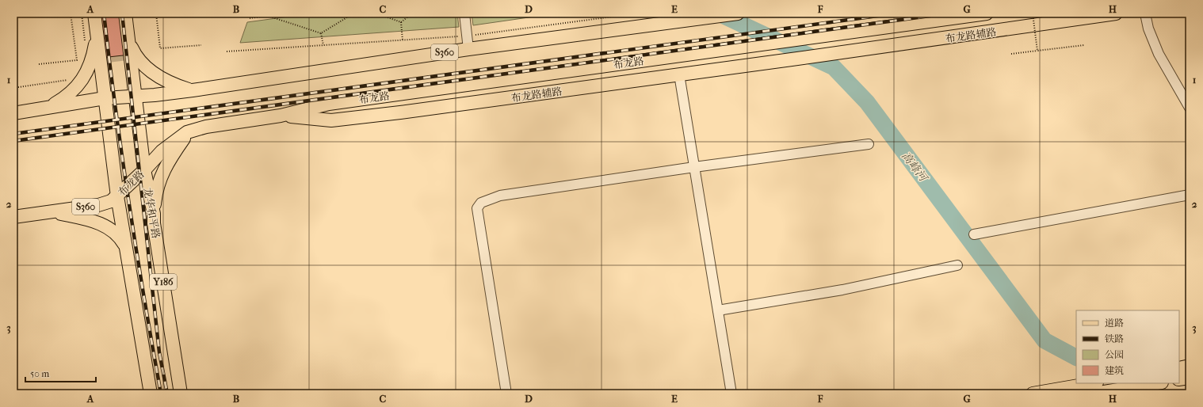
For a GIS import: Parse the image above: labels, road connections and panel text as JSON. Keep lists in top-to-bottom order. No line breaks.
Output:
{"streets":{"main road":["布龙路辅路","S360","布龙路","龙华和平路","Y186"]},"crossings":[["布龙路辅路","布龙路"],["S360","龙华和平路"],["布龙路","龙华和平路"]],"water":["高峰河"],"legend":["道路","铁路","公园","建筑"],"scale_bar":"50 m","grid":{"columns":["A","B","C","D","E","F","G","H"],"rows":["1","2","3"]}}
